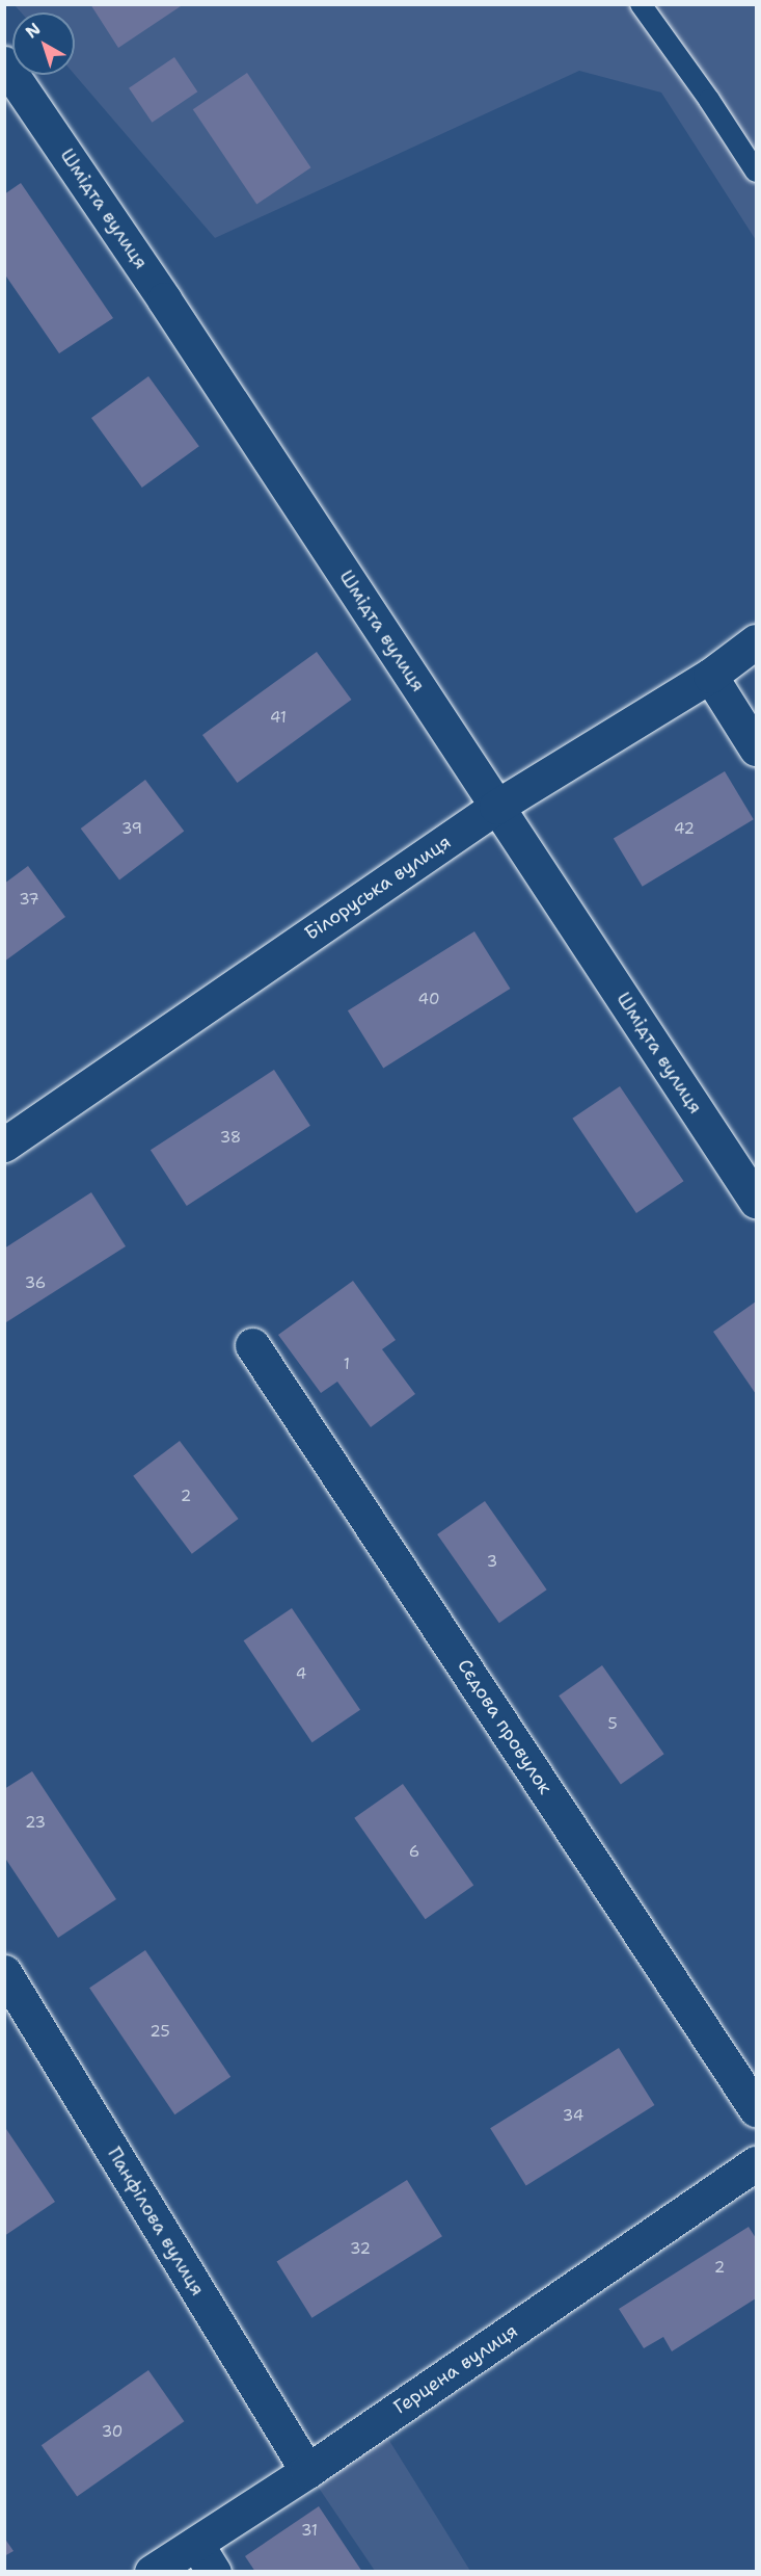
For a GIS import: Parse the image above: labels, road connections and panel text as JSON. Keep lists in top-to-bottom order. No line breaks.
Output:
{"streets":{"street":["Шмідта вулиця","Білоруська вулиця","Сєдова провулок","Панфілова вулиця","Герцена вулиця"]},"crossings":[["Шмідта вулиця","Білоруська вулиця"],["Панфілова вулиця","Герцена вулиця"]],"house_numbers":["41","39","42","37","40","38","36","1","2","3","4","5","23","6","25","34","32","2","30","31"],"north":"top left"}
